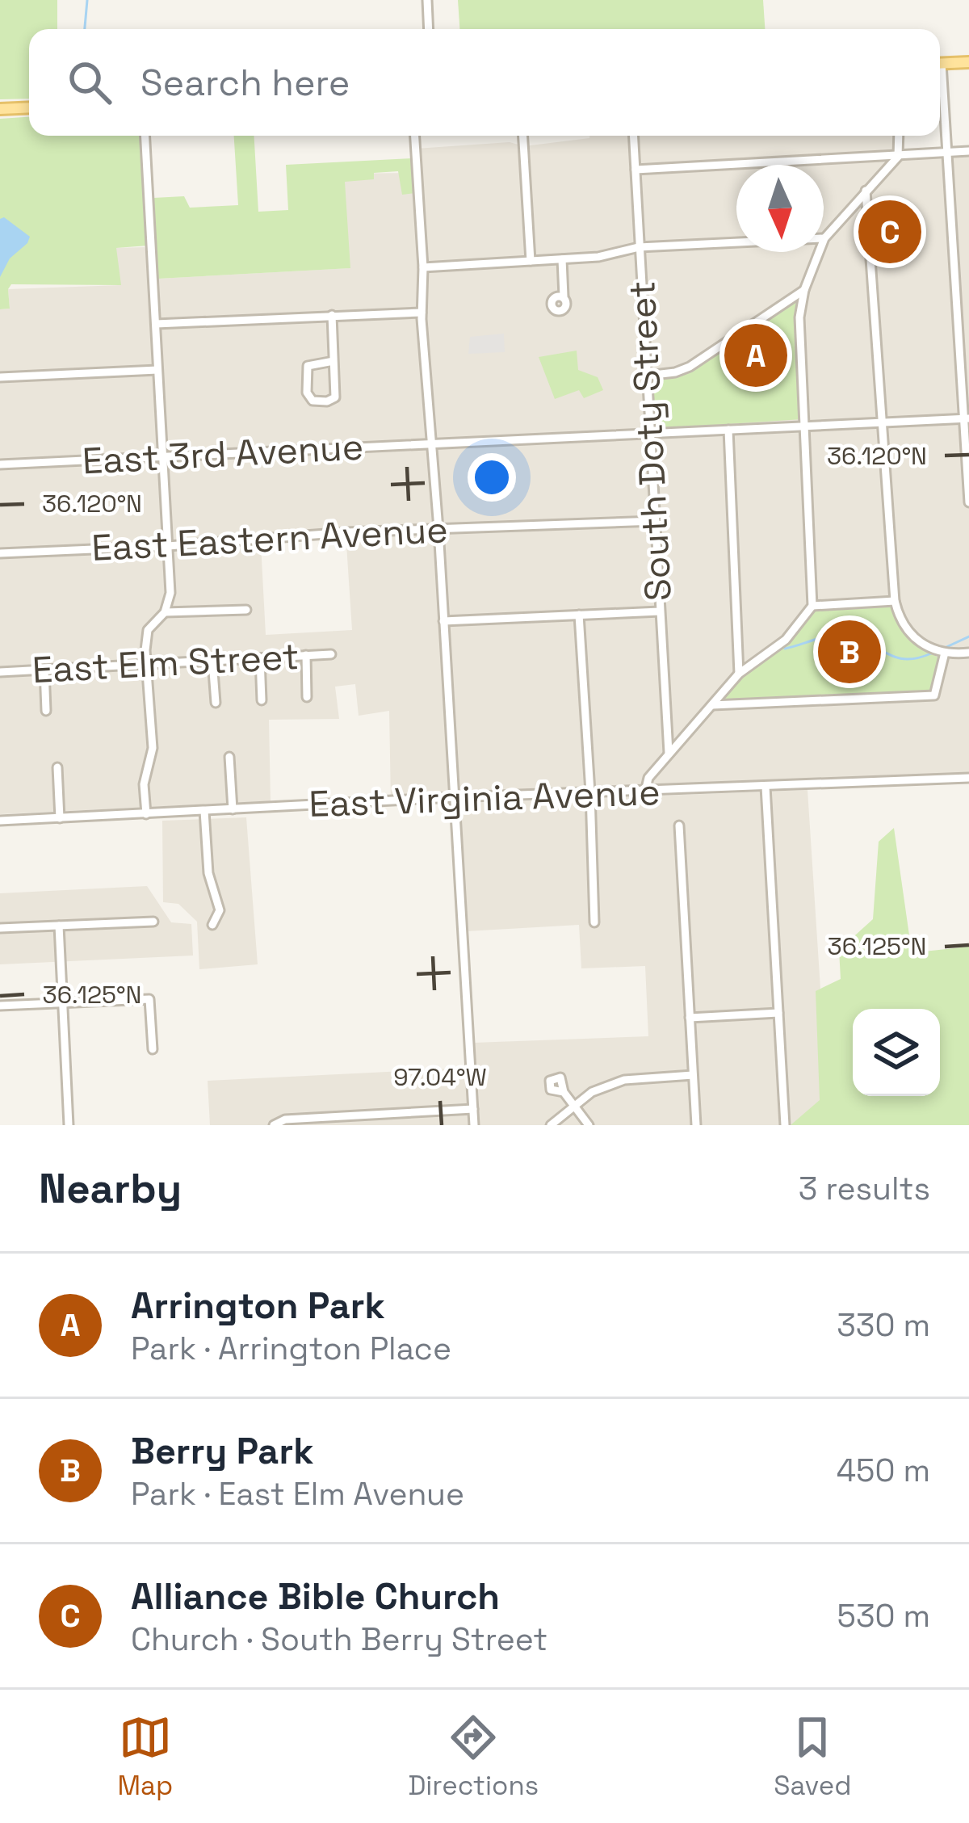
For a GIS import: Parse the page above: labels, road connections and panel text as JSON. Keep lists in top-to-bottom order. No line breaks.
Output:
{"streets":{"street":["South Doty Street","East 3rd Avenue","East Eastern Avenue","East Elm Street","East Virginia Avenue"]},"crossings":[["South Doty Street","East 3rd Avenue"],["South Doty Street","East Eastern Avenue"]],"north":"bottom","page":{"search":"Search here","pins":["C","A","B"],"heading":["Nearby","3 results"],"list":[{"mark":"A","name":"Arrington Park","note":"Park · Arrington Place","value":"330 m"},{"mark":"B","name":"Berry Park","note":"Park · East Elm Avenue","value":"450 m"},{"mark":"C","name":"Alliance Bible Church","note":"Church · South Berry Street","value":"530 m"}],"nav":["Map","Directions","Saved"]},"coordinates":["36.120°N","36.125°N","97.04°W"]}
